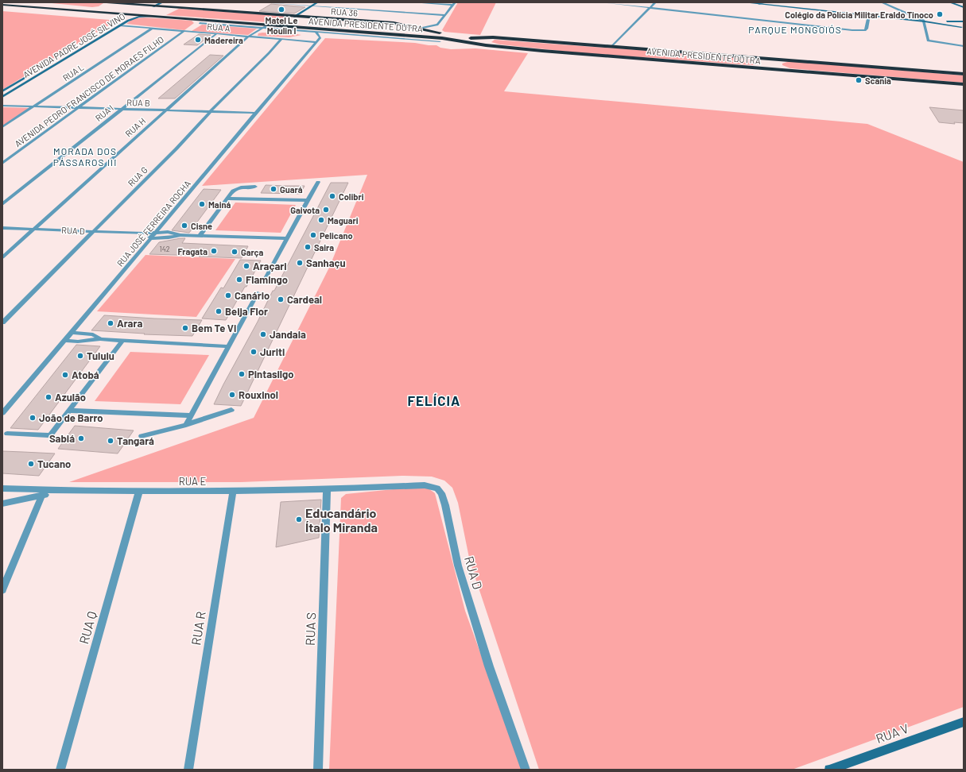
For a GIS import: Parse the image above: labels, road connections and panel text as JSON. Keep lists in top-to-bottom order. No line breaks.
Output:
{"streets":{"highway":["RUA 36","AVENIDA PRESIDENTE DUTRA"],"street":["RUA A","AVENIDA PADRE JOSÉ SILVINO","RUA L","AVENIDA PEDRO FRANCISCO DE MORAES FILHO","RUA B","RUA I","RUA H","RUA G","RUA JOSÉ FERREIRA ROCHA","RUA D","RUA E","RUA Q","RUA R","RUA S","RUA V"]},"crossings":[["AVENIDA PRESIDENTE DUTRA","AVENIDA PADRE JOSÉ SILVINO"],["AVENIDA PRESIDENTE DUTRA","RUA H"],["RUA A","AVENIDA PADRE JOSÉ SILVINO"],["RUA A","RUA L"],["RUA A","AVENIDA PEDRO FRANCISCO DE MORAES FILHO"],["RUA A","RUA I"],["RUA A","RUA H"],["RUA A","RUA G"],["RUA A","RUA JOSÉ FERREIRA ROCHA"],["RUA L","RUA B"],["AVENIDA PEDRO FRANCISCO DE MORAES FILHO","RUA B"],["RUA B","RUA I"],["RUA B","RUA H"],["RUA B","RUA G"],["RUA B","RUA JOSÉ FERREIRA ROCHA"],["RUA H","RUA D"],["RUA G","RUA D"],["RUA JOSÉ FERREIRA ROCHA","RUA D"],["RUA D","RUA E"],["RUA D","RUA S"],["RUA E","RUA Q"],["RUA E","RUA R"],["RUA E","RUA S"]],"districts":["PARQUE MONGOIÓS","MORADA DOS PÁSSAROS III","FELÍCIA"],"places":["Matel Le Moulin I","Colégio da Polícia Militar Eraldo Tinoco","Madereira","Scania","Guará","Colibri","Mainá","Gaivota","Maguari","Cisne","Pelicano","Saira","Fragata","Garça","Sanhaçu","Araçari","Flamingo","Canário","Cardeal","Beija Flor","Arara","Bem Te Vi","Jandaia","Juriti","Tuiuiu","Pintasilgo","Atobá","Rouxinol","Azulão","João de Barro","Sabiá","Tangará","Tucano","Educandário Ítalo Miranda"],"house_numbers":["142"]}
